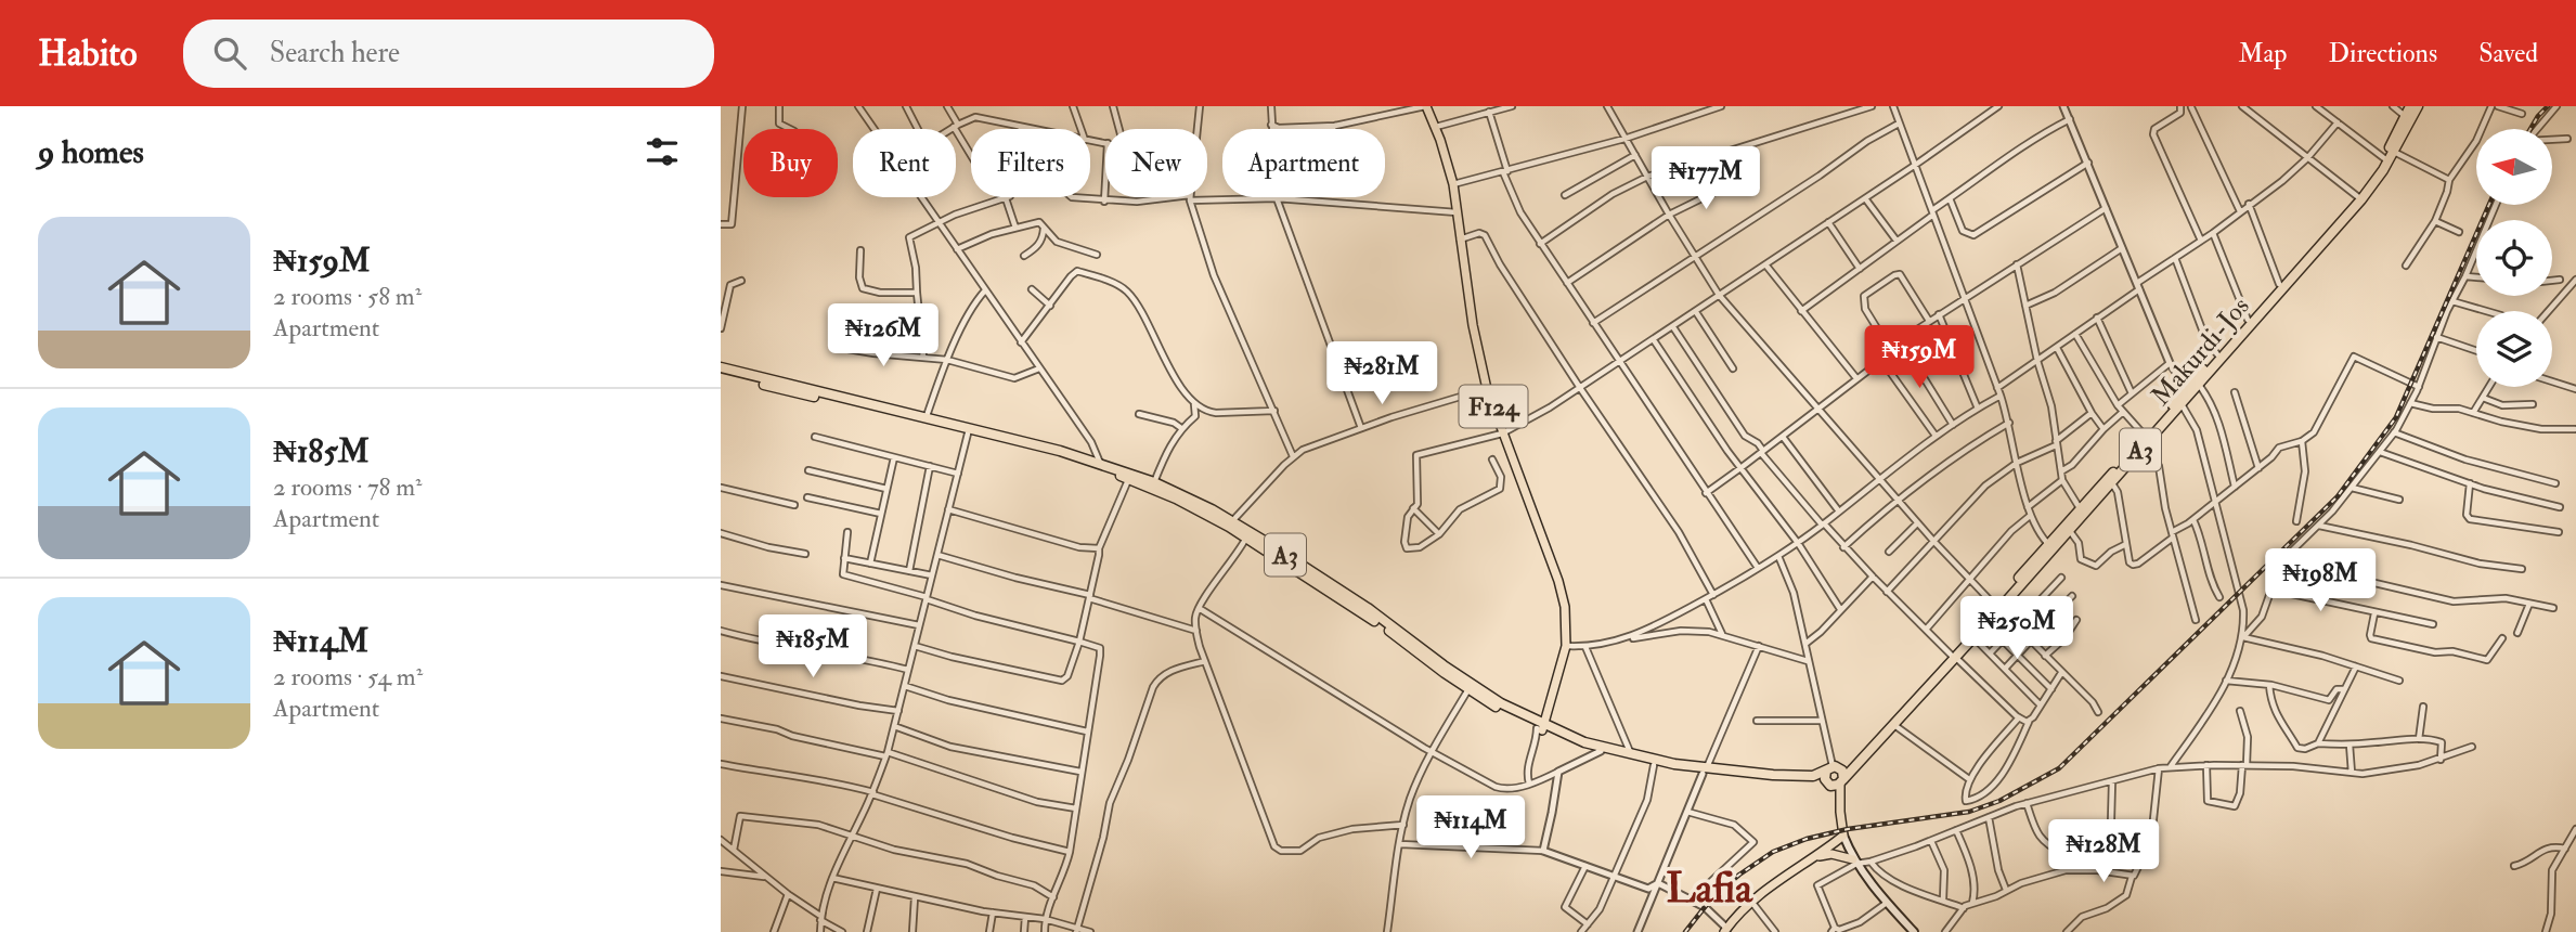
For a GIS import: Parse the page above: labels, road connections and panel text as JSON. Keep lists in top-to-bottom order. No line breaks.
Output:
{"streets":{"highway":["Makurdi-Jos","A3"],"main road":["F124"]},"crossings":[["Makurdi-Jos","A3"],["F124","A3"]],"districts":["Lafia"],"north":"left","page":{"header":"Habito","search":"Search here","nav":["Map","Directions","Saved"],"heading":"9 homes","chip":["Buy","Rent","Filters","New","Apartment"],"price":["₦177M","₦126M","₦159M","₦281M","₦198M","₦250M","₦185M","₦114M","₦128M"],"list":[{"name":"₦159M","note":"2 rooms · 58 m² · Apartment"},{"name":"₦185M","note":"2 rooms · 78 m² · Apartment"},{"name":"₦114M","note":"2 rooms · 54 m² · Apartment"}]}}
